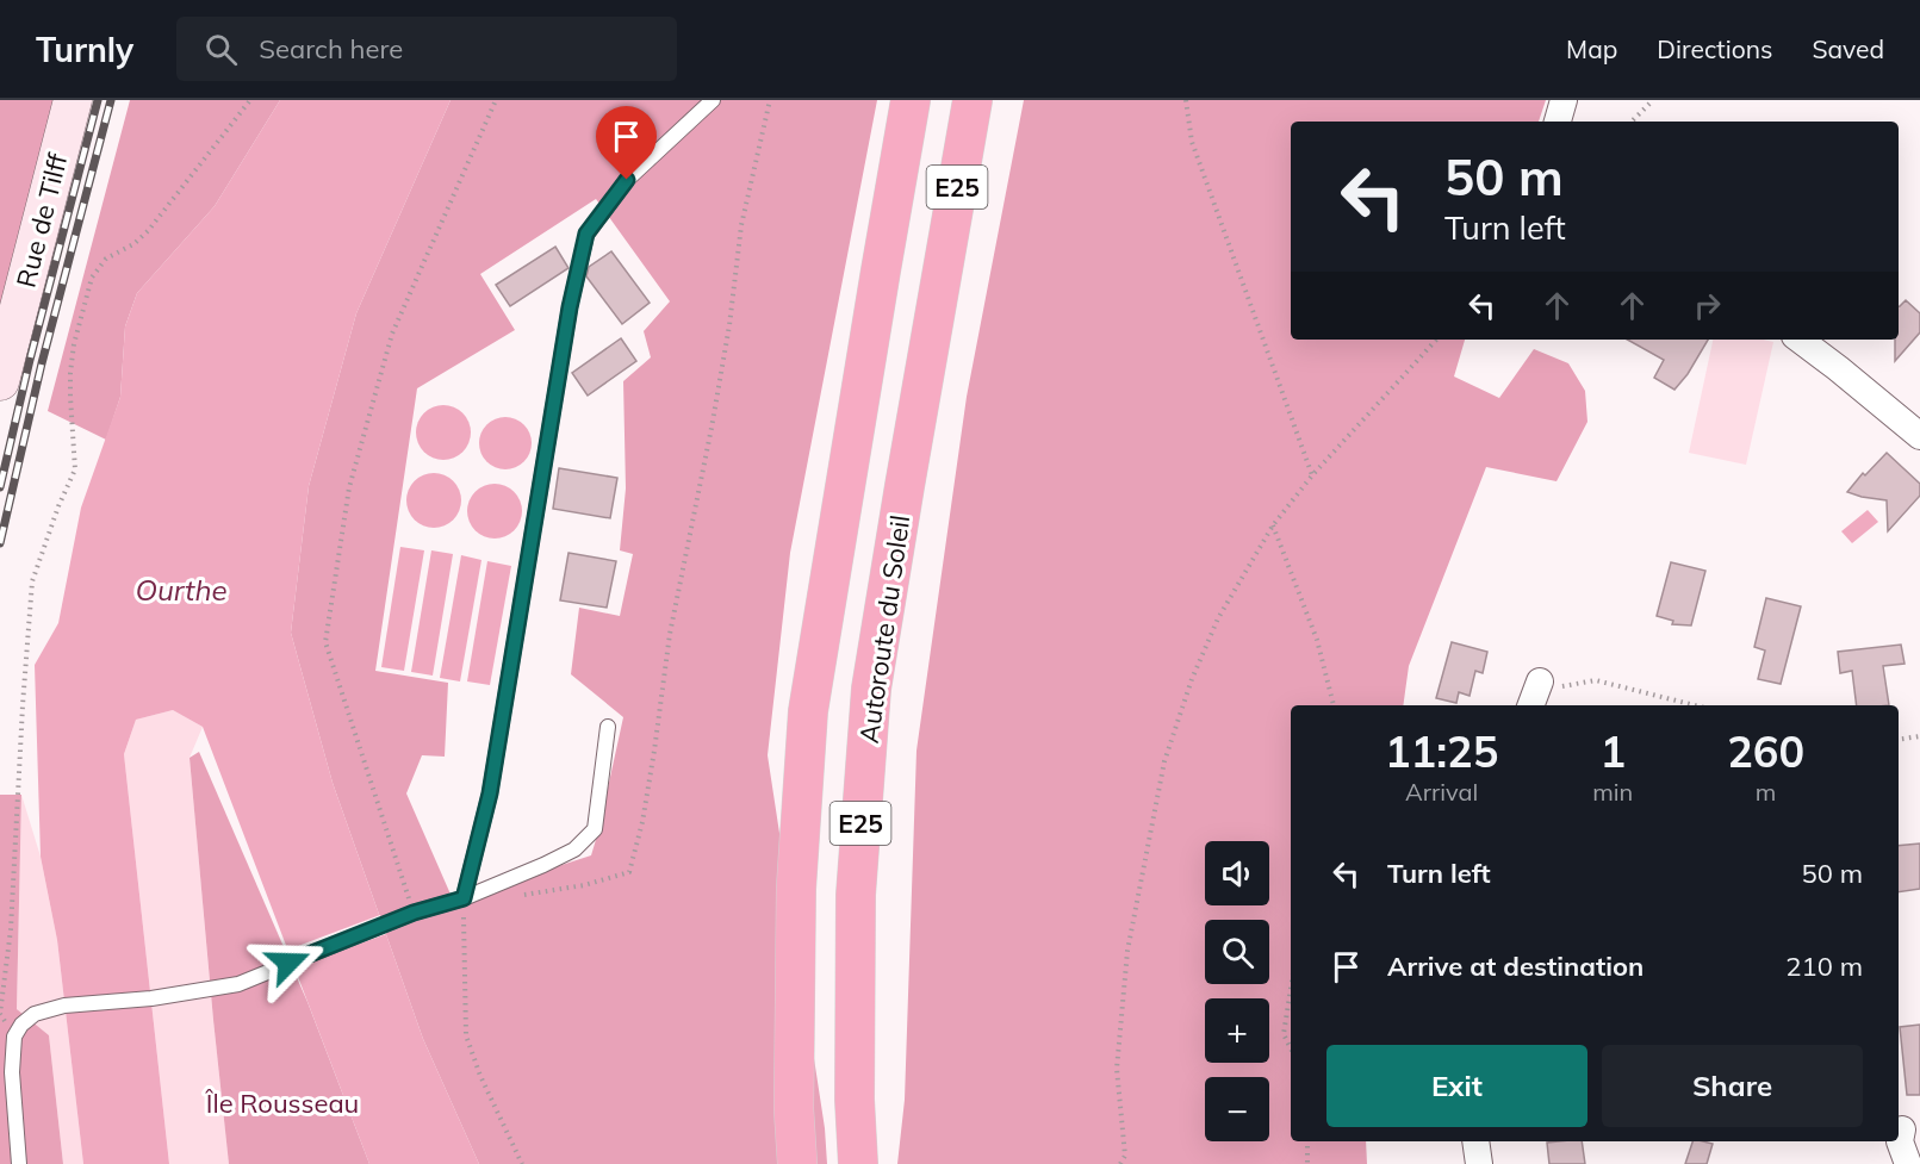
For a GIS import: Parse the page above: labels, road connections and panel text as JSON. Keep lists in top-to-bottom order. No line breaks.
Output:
{"streets":{"highway":["E25","Autoroute du Soleil"],"main road":["Rue de Tilff"]},"water":["Ourthe"],"parks":["Île Rousseau"],"page":{"header":"Turnly","search":"Search here","nav":["Map","Directions","Saved"],"turn":["50 m","Turn left"],"eta":["11:25","Arrival","1","min","260","m"],"list":[{"name":"Turn left","value":"50 m"},{"name":"Arrive at destination","value":"210 m"}],"map_buttons":["+","−"],"buttons":["Exit","Share"]}}
